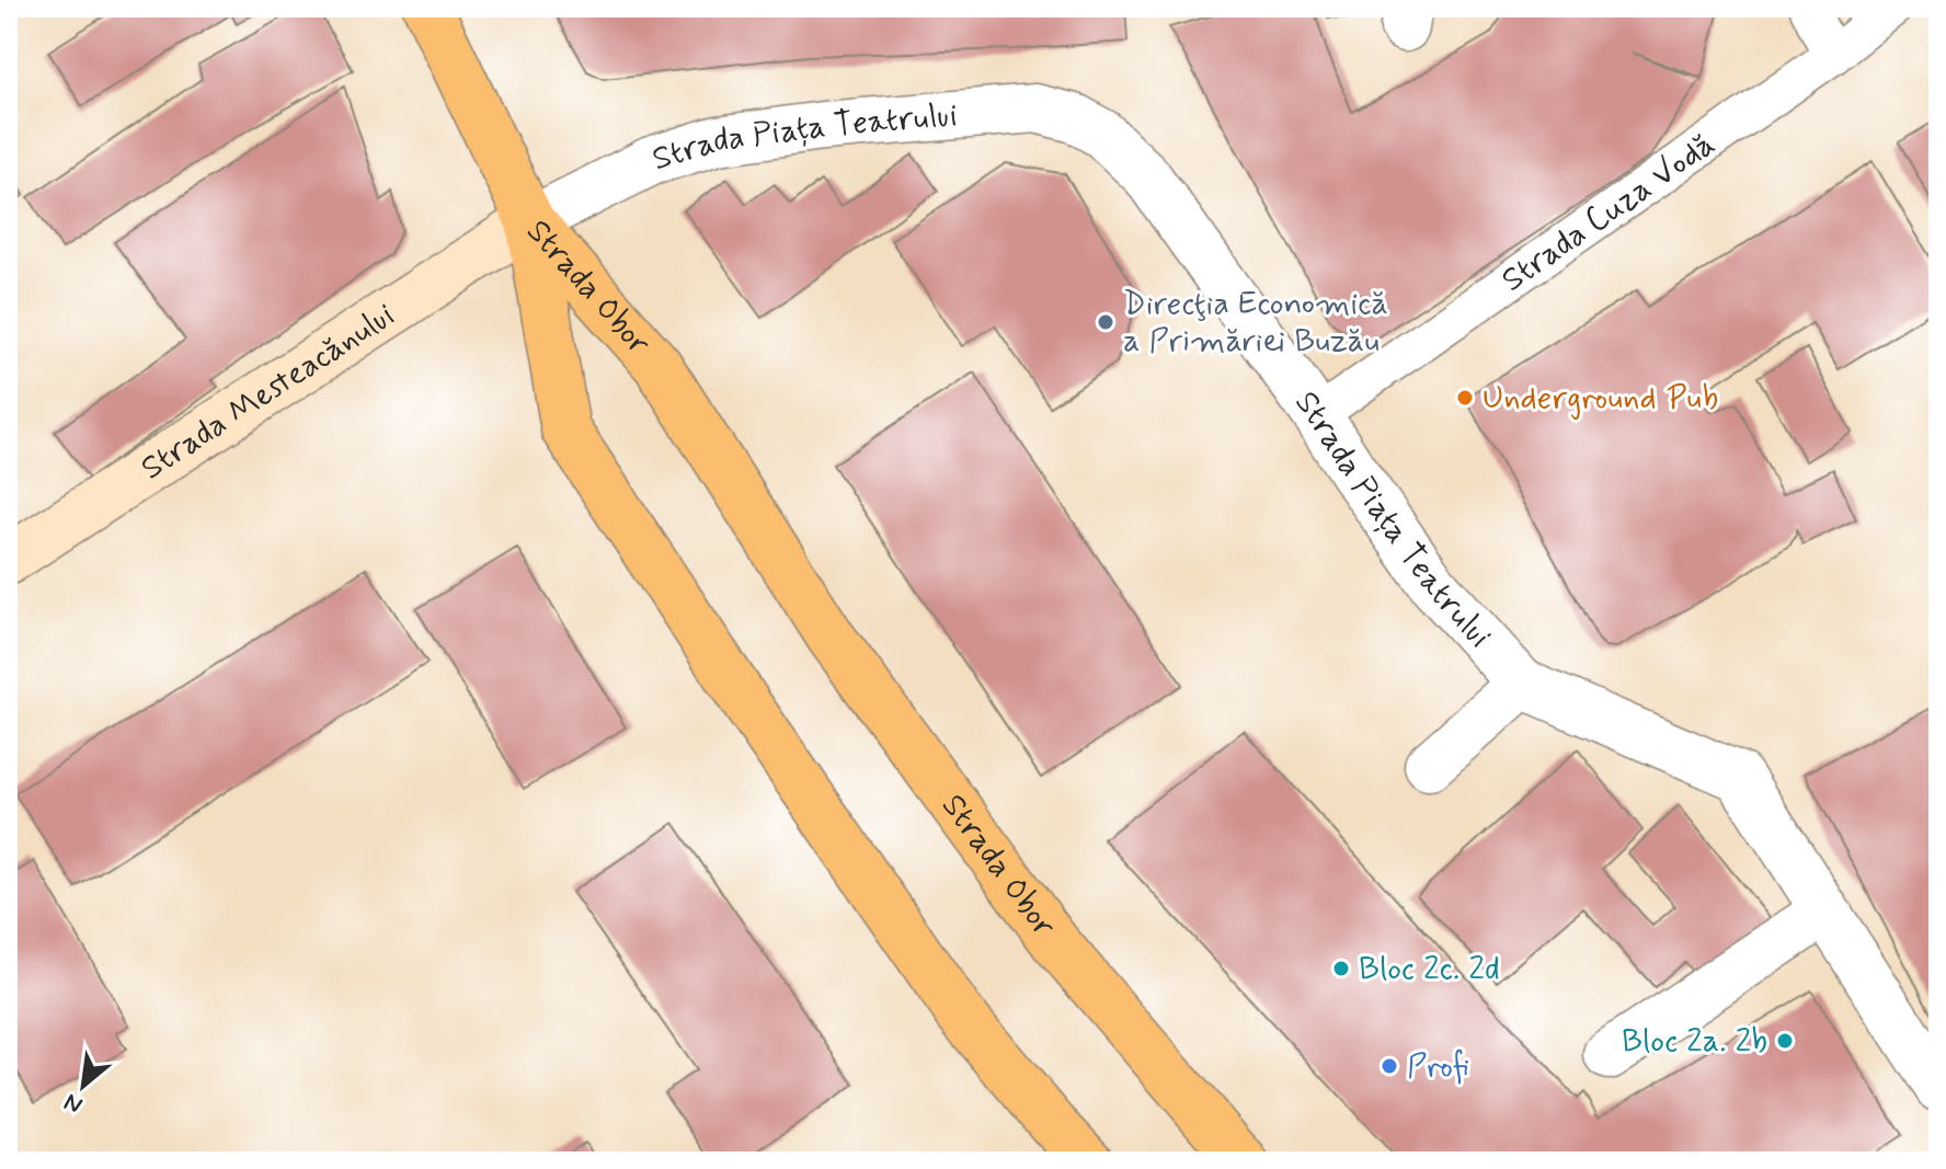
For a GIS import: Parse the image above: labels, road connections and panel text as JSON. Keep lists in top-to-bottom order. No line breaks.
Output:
{"streets":{"main road":["Strada Obor","Strada Mesteacănului"],"street":["Strada Piața Teatrului","Strada Cuza Vodă"]},"crossings":[["Strada Piața Teatrului","Strada Cuza Vodă"],["Strada Piața Teatrului","Strada Obor"],["Strada Piața Teatrului","Strada Mesteacănului"],["Strada Obor","Strada Mesteacănului"]],"places":["Direcţia Economică a Primăriei Buzău","Underground Pub","Bloc 2c. 2d","Bloc 2a. 2b","Profi"],"north":"bottom left"}
